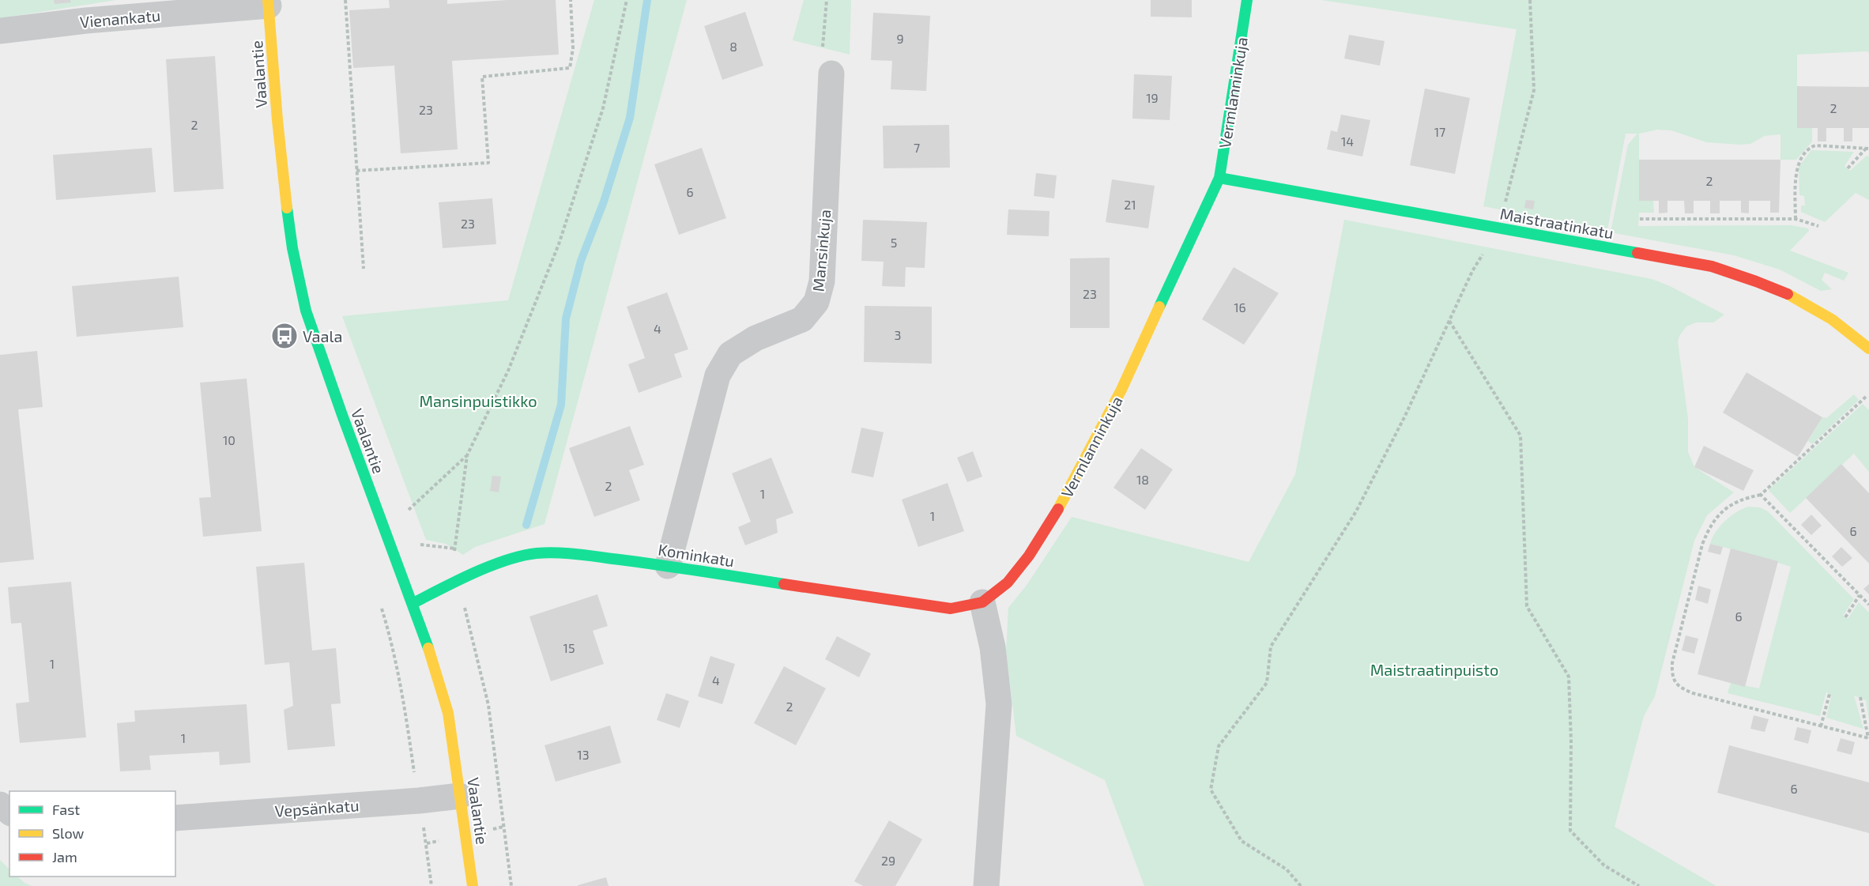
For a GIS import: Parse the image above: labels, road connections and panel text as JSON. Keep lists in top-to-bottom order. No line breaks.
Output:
{"streets":{"street":["Vienankatu","Vaalantie","Vermlanninkuja","Maistraatinkatu","Mansinkuja","Kominkatu","Vepsänkatu"]},"crossings":[["Vienankatu","Vaalantie"],["Vaalantie","Kominkatu"],["Vaalantie","Vepsänkatu"],["Vermlanninkuja","Maistraatinkatu"],["Vermlanninkuja","Kominkatu"],["Mansinkuja","Kominkatu"]],"parks":["Mansinpuistikko","Maistraatinpuisto"],"places":{"bus stop":["Vaala"]},"house_numbers":["9","8","19","2","23","2","17","14","7","2","6","21","23","5","23","16","4","3","10","18","2","1","1","6","6","15","1","4","2","1","13","6","29"],"legend":["Fast","Slow","Jam"]}
